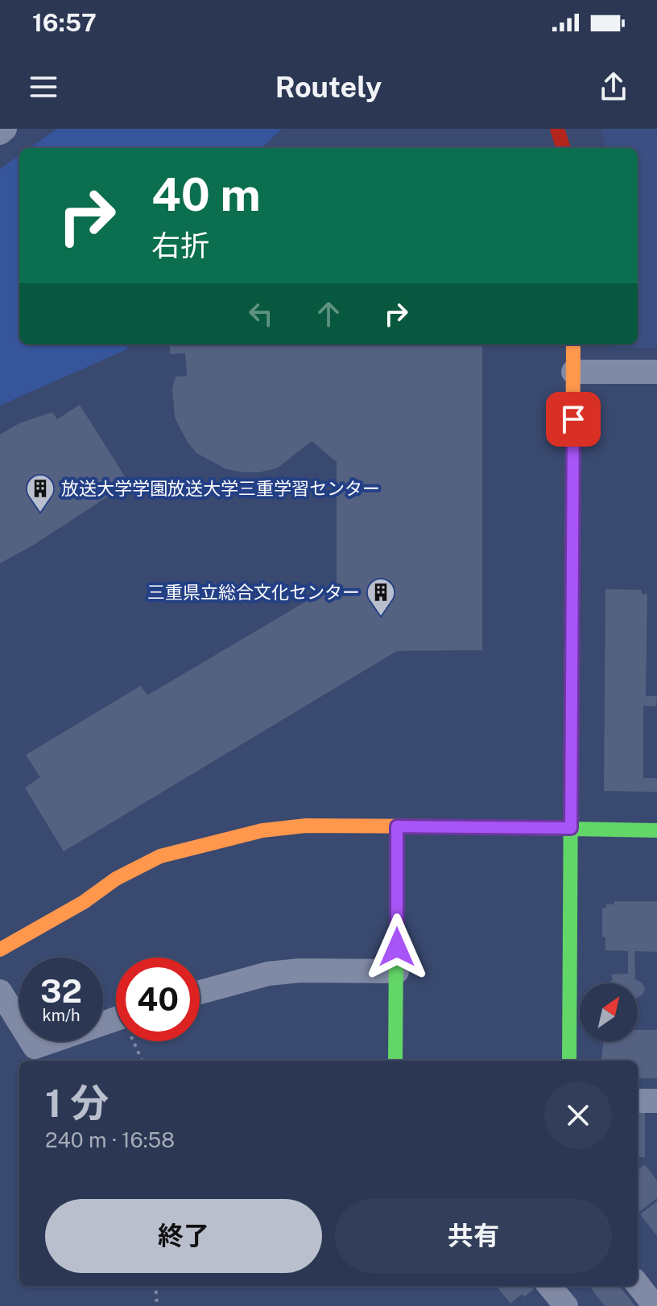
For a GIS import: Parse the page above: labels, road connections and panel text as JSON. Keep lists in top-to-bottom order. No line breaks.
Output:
{"places":{"building":["放送大学学園放送大学三重学習センター","三重県立総合文化センター"]},"north":"top right","page":{"status":"16:57","header":"Routely","turn":["40 m","右折"],"speed":"32 km/h","limit":"40","heading":["1 分","240 m · 16:58"],"buttons":["終了","共有"]}}
